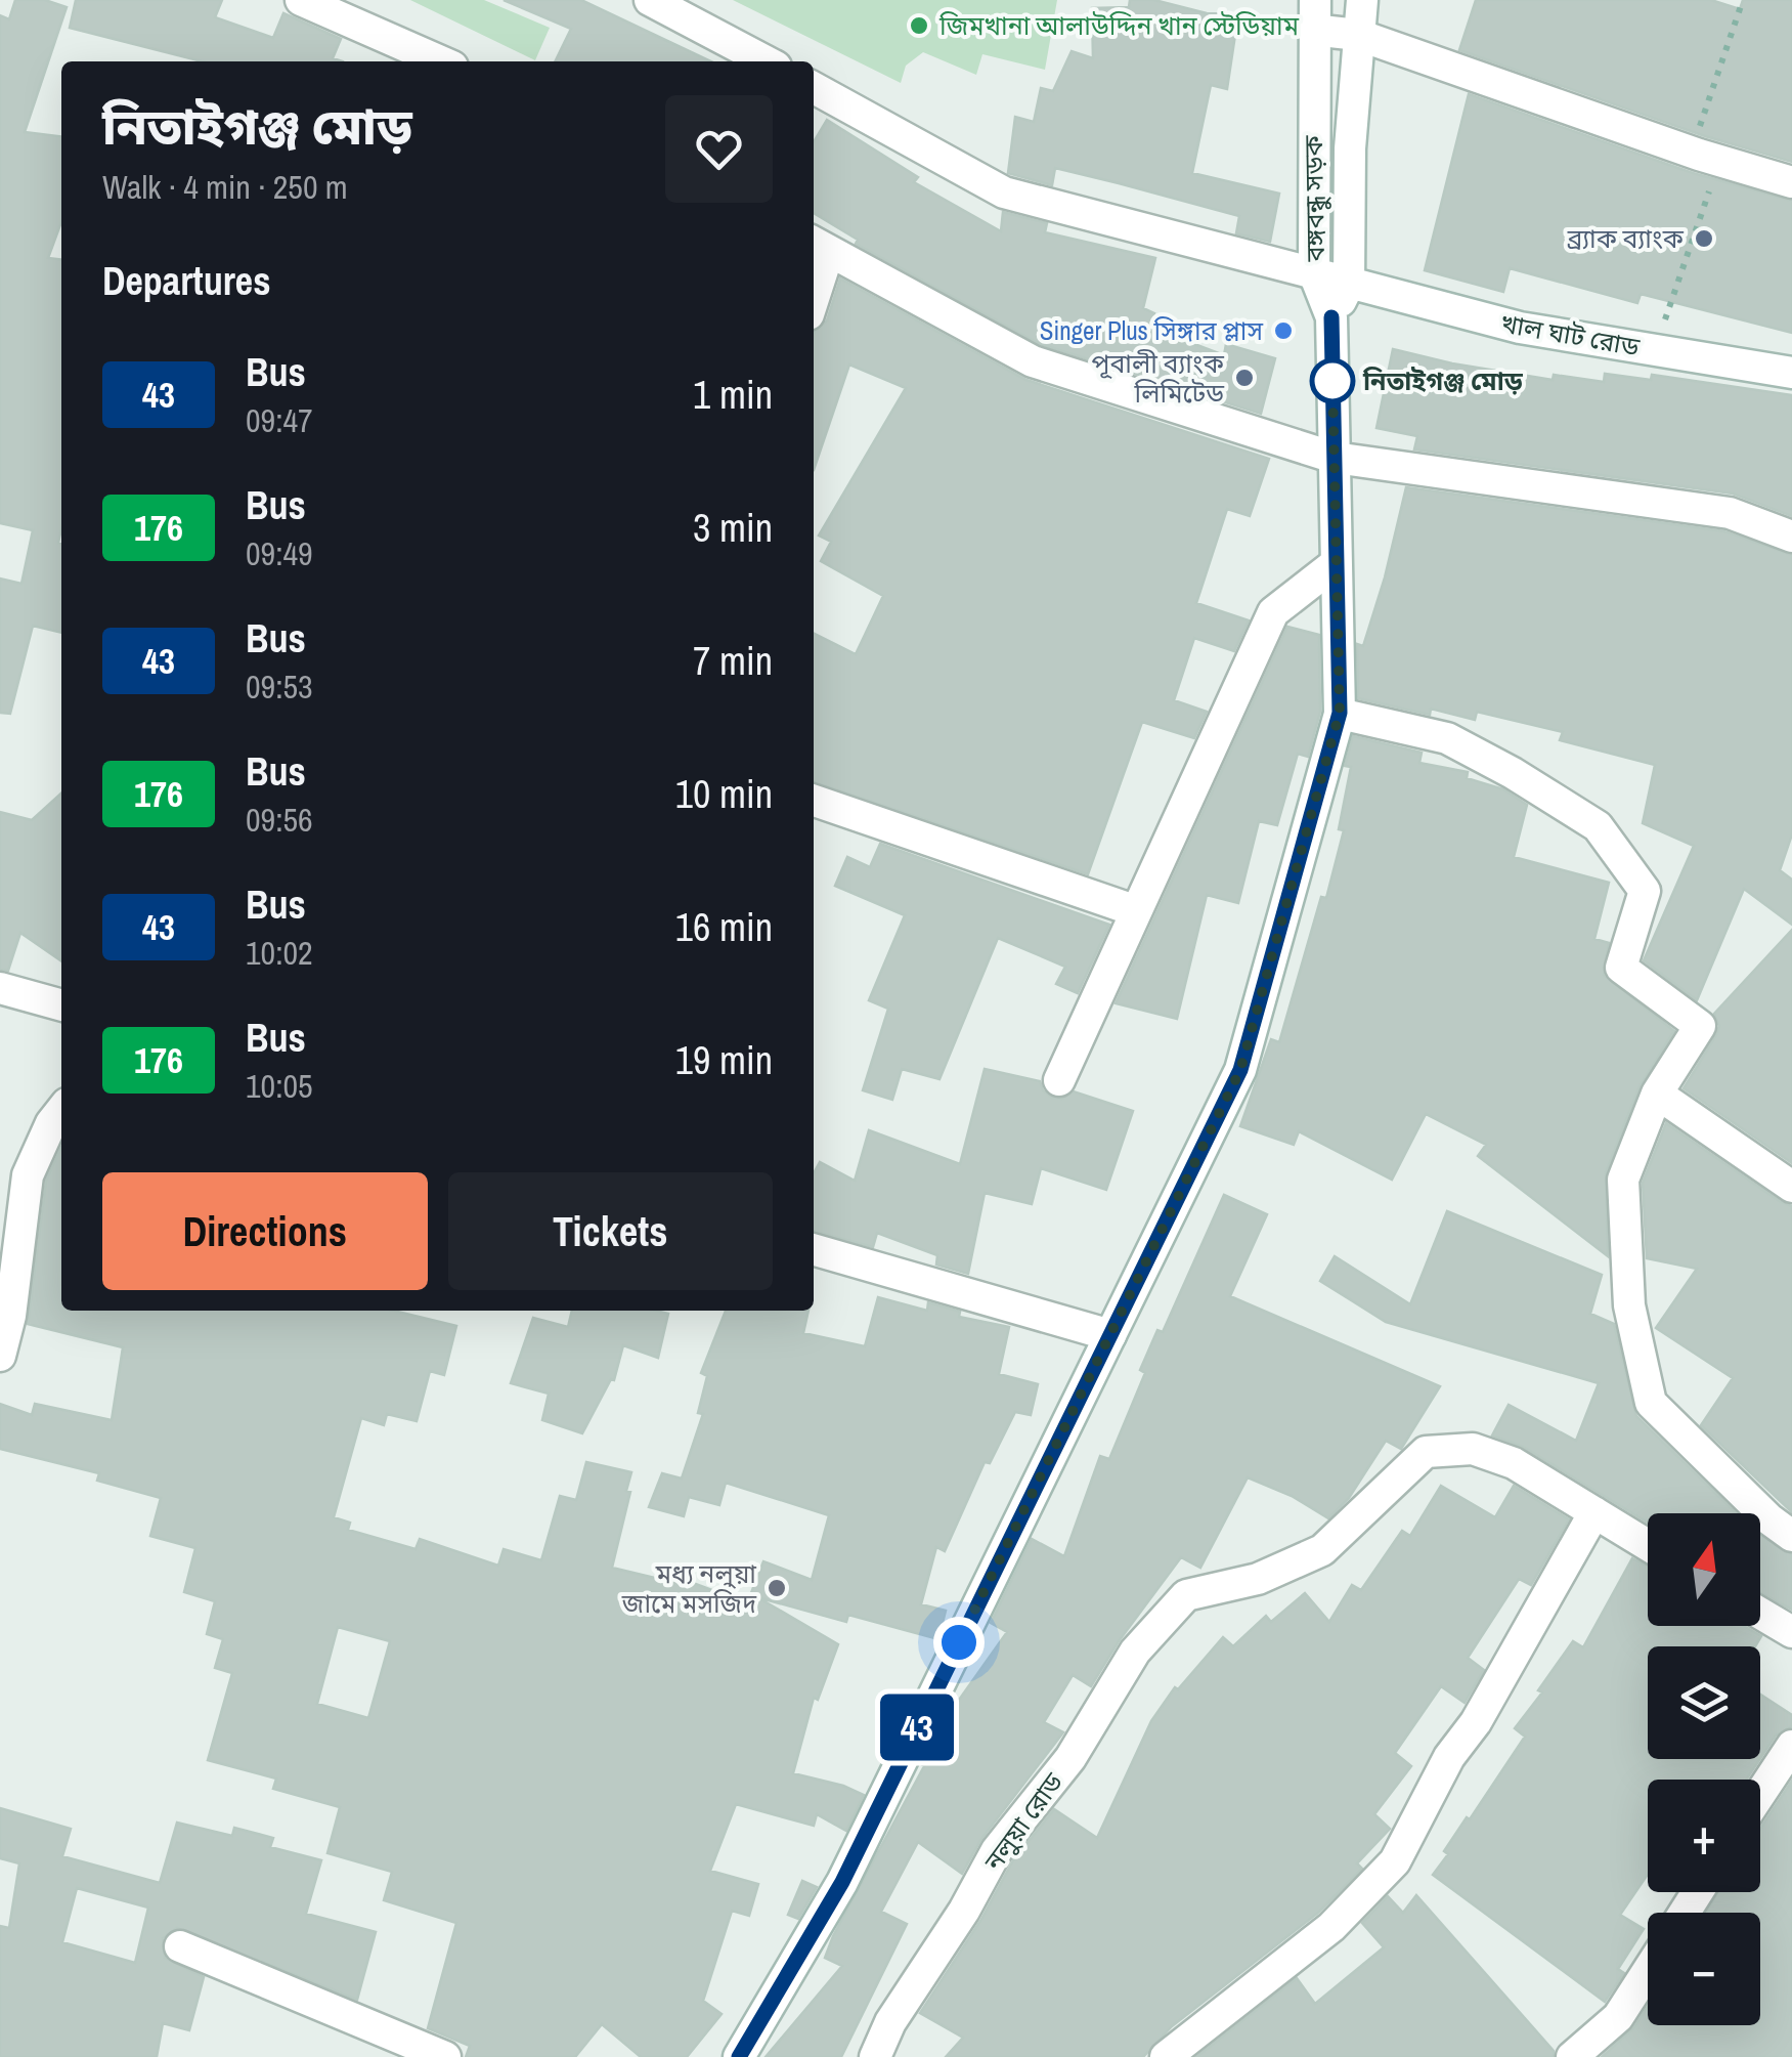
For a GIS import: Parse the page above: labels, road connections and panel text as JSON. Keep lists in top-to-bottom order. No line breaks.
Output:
{"streets":{"street":["বঙ্গবন্ধু সড়ক","খাল ঘাট রোড","নলুয়া রোড"]},"crossings":[["বঙ্গবন্ধু সড়ক","খাল ঘাট রোড"]],"places":["জিমখানা আলাউদ্দিন খান স্টেডিয়াম","ব্র্যাক ব্যাংক","Singer Plus সিঙ্গার প্লাস","পূবালী ব্যাংক লিমিটেড","নিতাইগঞ্জ মোড়","মধ্য নলুয়া জামে মসজিদ"],"lines":["bus line 43"],"north":"top","page":{"on_map":"43","heading":[["নিতাইগঞ্জ মোড়","Walk · 4 min · 250 m"],"Departures"],"list":[{"mark":"43","name":"Bus","note":"09:47","value":"1 min"},{"mark":"176","name":"Bus","note":"09:49","value":"3 min"},{"mark":"43","name":"Bus","note":"09:53","value":"7 min"},{"mark":"176","name":"Bus","note":"09:56","value":"10 min"},{"mark":"43","name":"Bus","note":"10:02","value":"16 min"},{"mark":"176","name":"Bus","note":"10:05","value":"19 min"}],"buttons":["Directions","Tickets"],"map_buttons":["+","−"]}}
